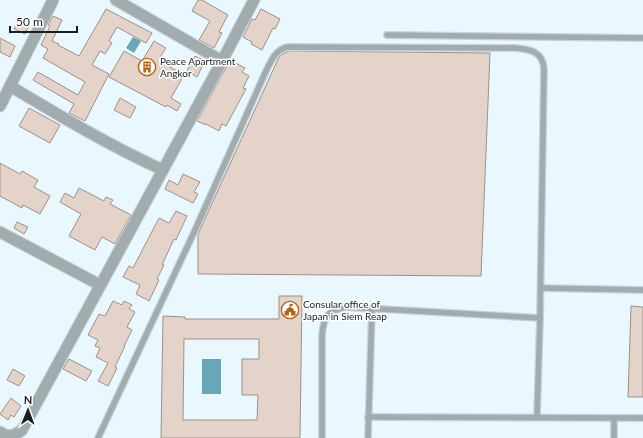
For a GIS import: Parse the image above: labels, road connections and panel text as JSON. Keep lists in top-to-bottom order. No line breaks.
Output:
{"places":{"building":["Peace Apartment Angkor"],"public building":["Consular office of Japan in Siem Reap"]},"scale_bar":"50 m","north":"top"}
